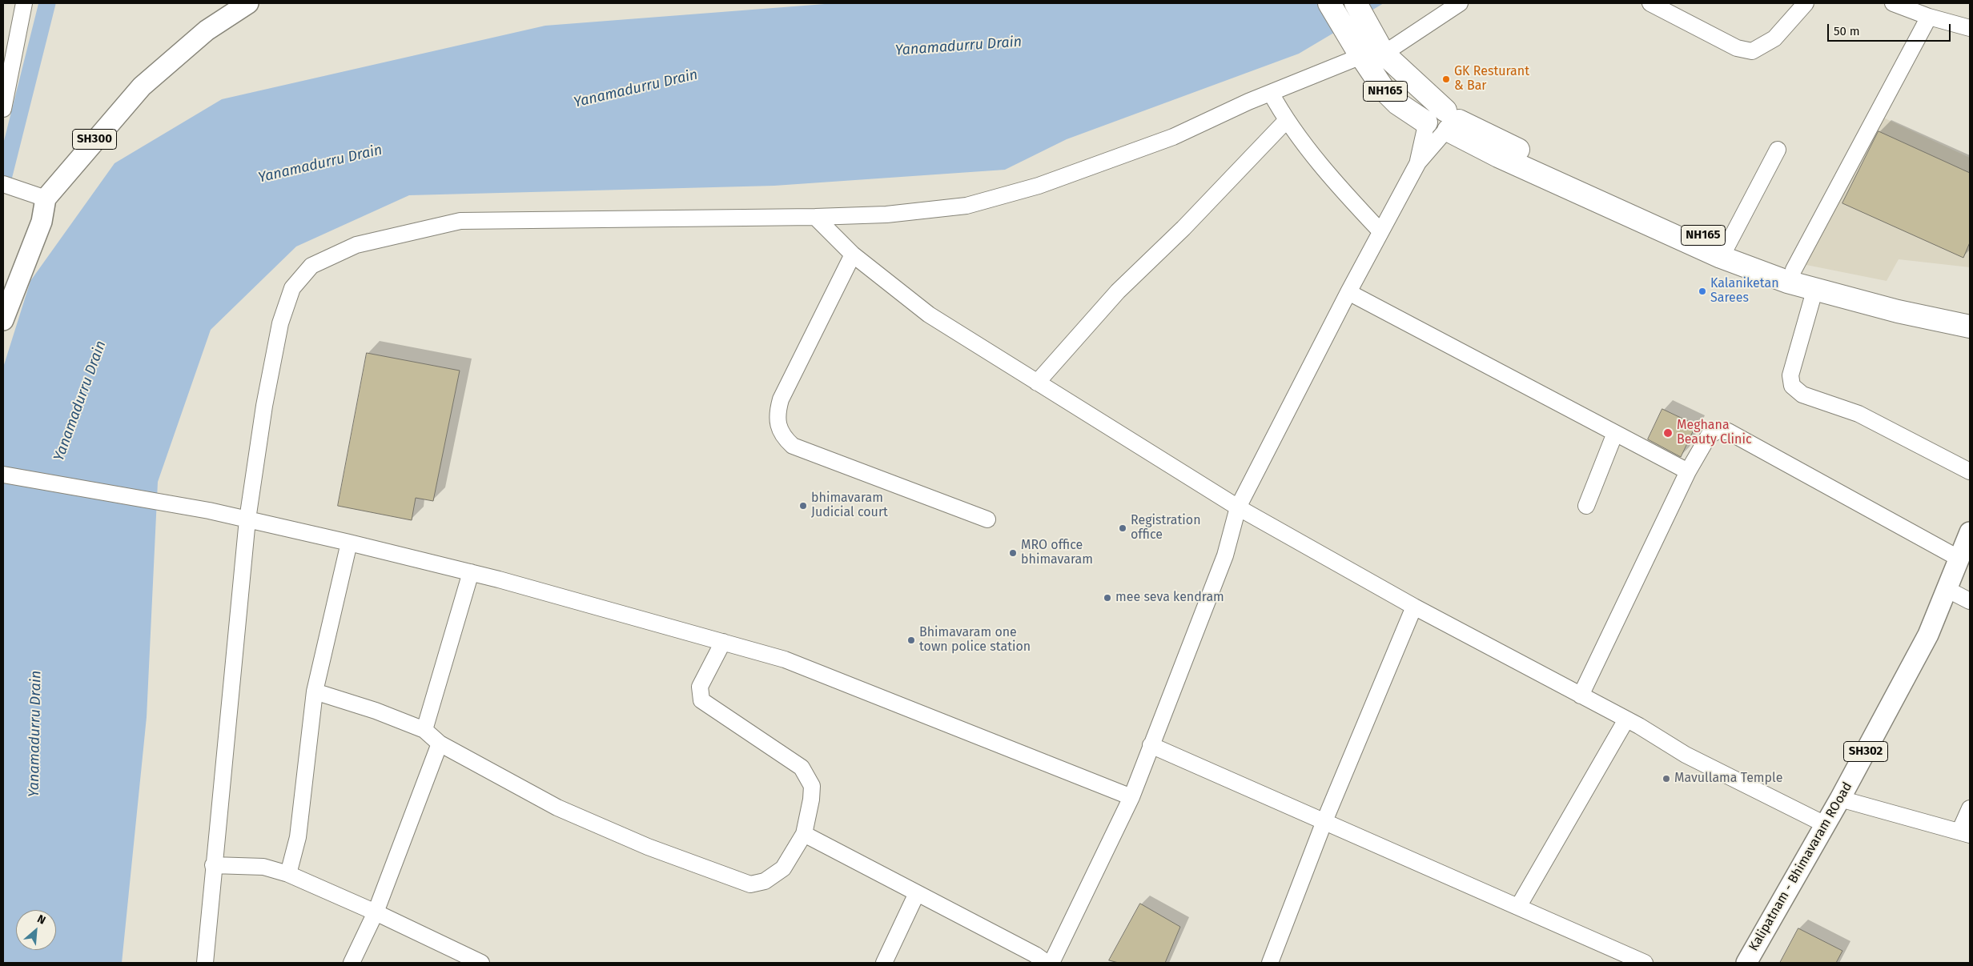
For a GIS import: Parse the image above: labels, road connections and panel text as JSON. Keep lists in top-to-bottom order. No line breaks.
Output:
{"streets":{"highway":["NH165"],"main road":["SH300","SH302","Kalipatnam - Bhimavaram ROoad"]},"water":["Yanamadurru Drain"],"places":["GK Resturant & Bar","Kalaniketan Sarees","Meghana Beauty Clinic","bhimavaram Judicial court","Registration office","MRO office bhimavaram","mee seva kendram","Bhimavaram one town police station","Mavullama Temple"],"scale_bar":"50 m","north":"top right"}
